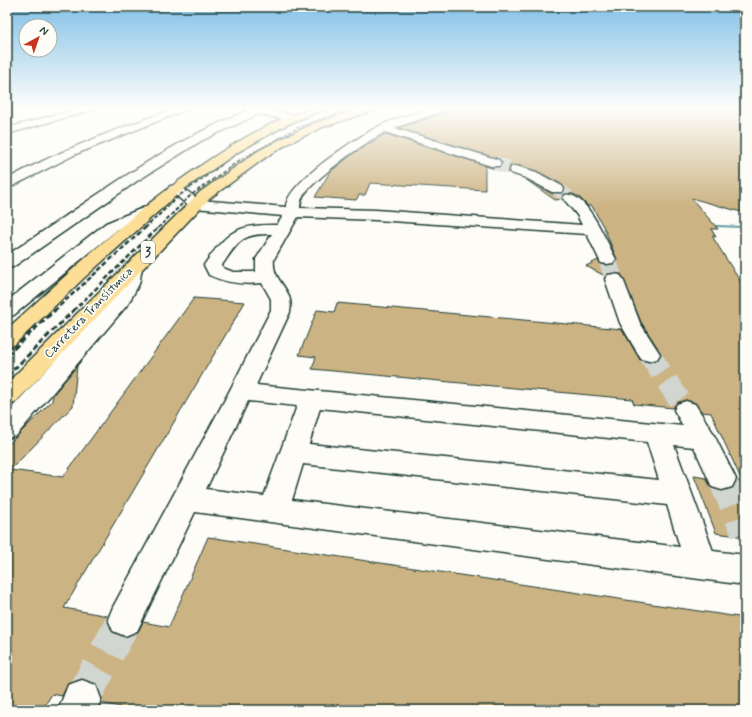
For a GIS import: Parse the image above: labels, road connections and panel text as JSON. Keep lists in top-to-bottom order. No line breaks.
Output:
{"streets":{"main road":["3","Carretera Transístmica"]},"north":"top right"}
